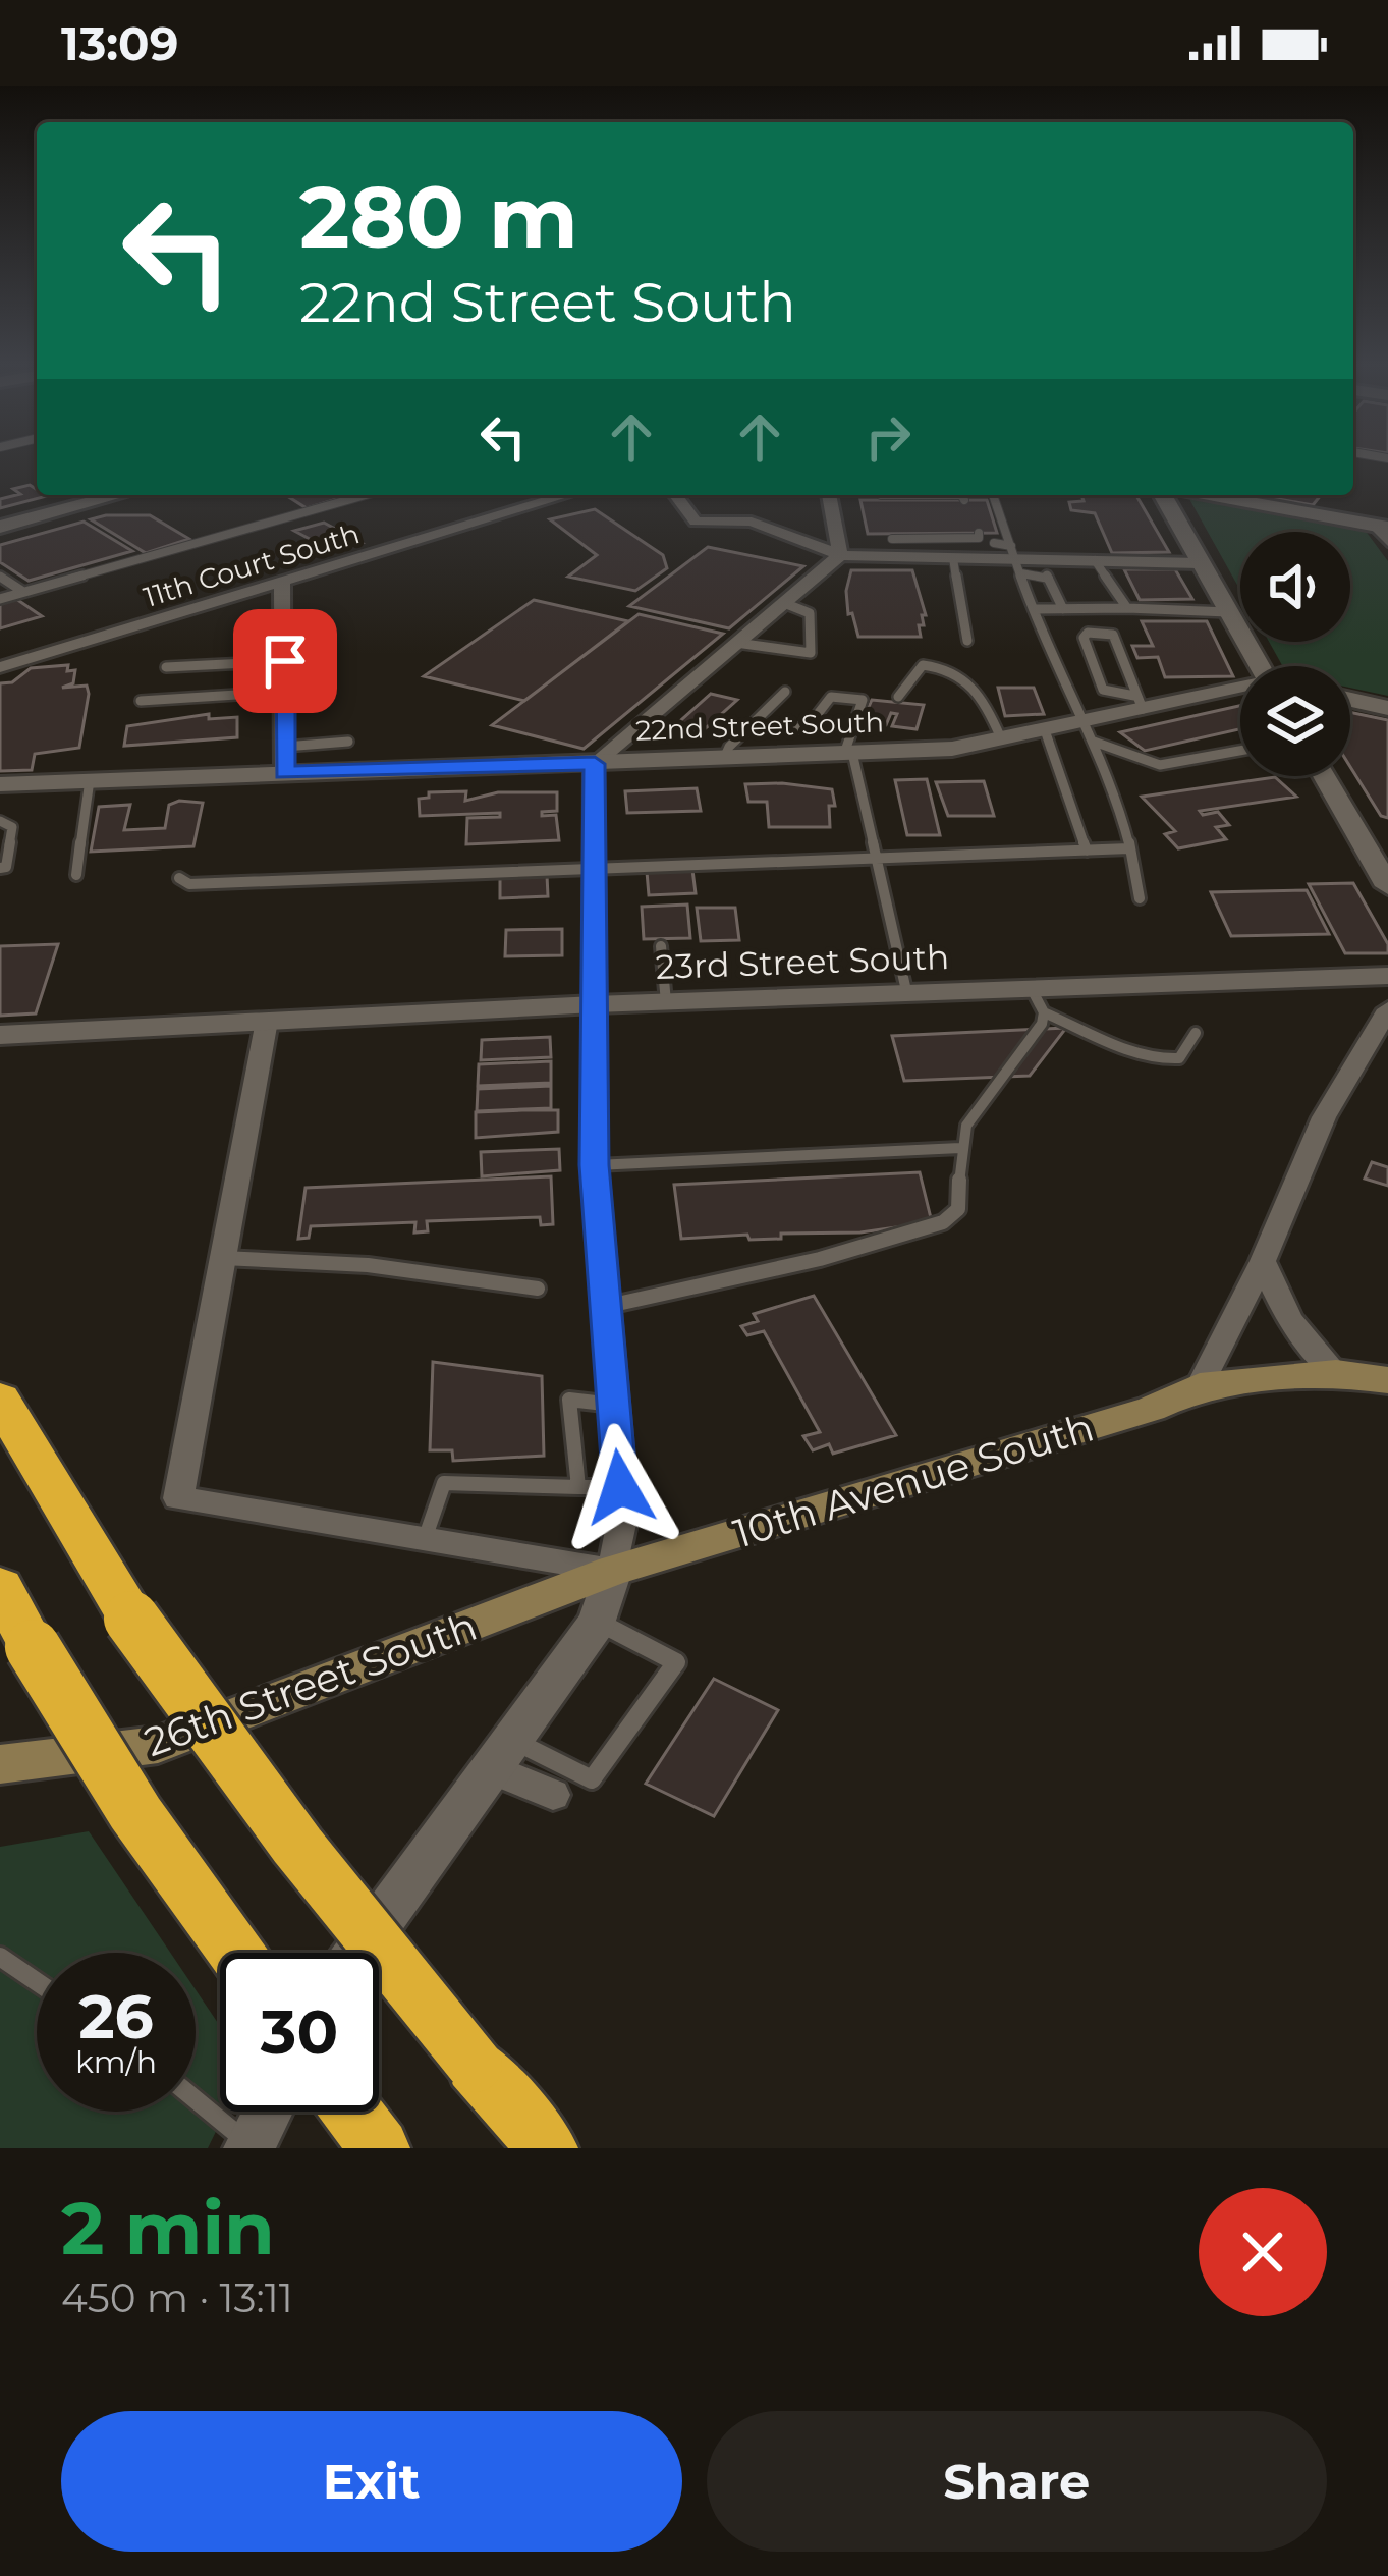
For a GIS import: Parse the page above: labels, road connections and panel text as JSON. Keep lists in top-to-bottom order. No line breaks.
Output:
{"streets":{"main road":["10th Avenue South","26th Street South"],"street":["11th Court South","22nd Street South","23rd Street South"]},"crossings":[["10th Avenue South","26th Street South"]],"page":{"status":"13:09","turn":["280 m","22nd Street South"],"speed":"26 km/h","limit":"30","heading":["2 min","450 m · 13:11"],"buttons":["Exit","Share"]}}
